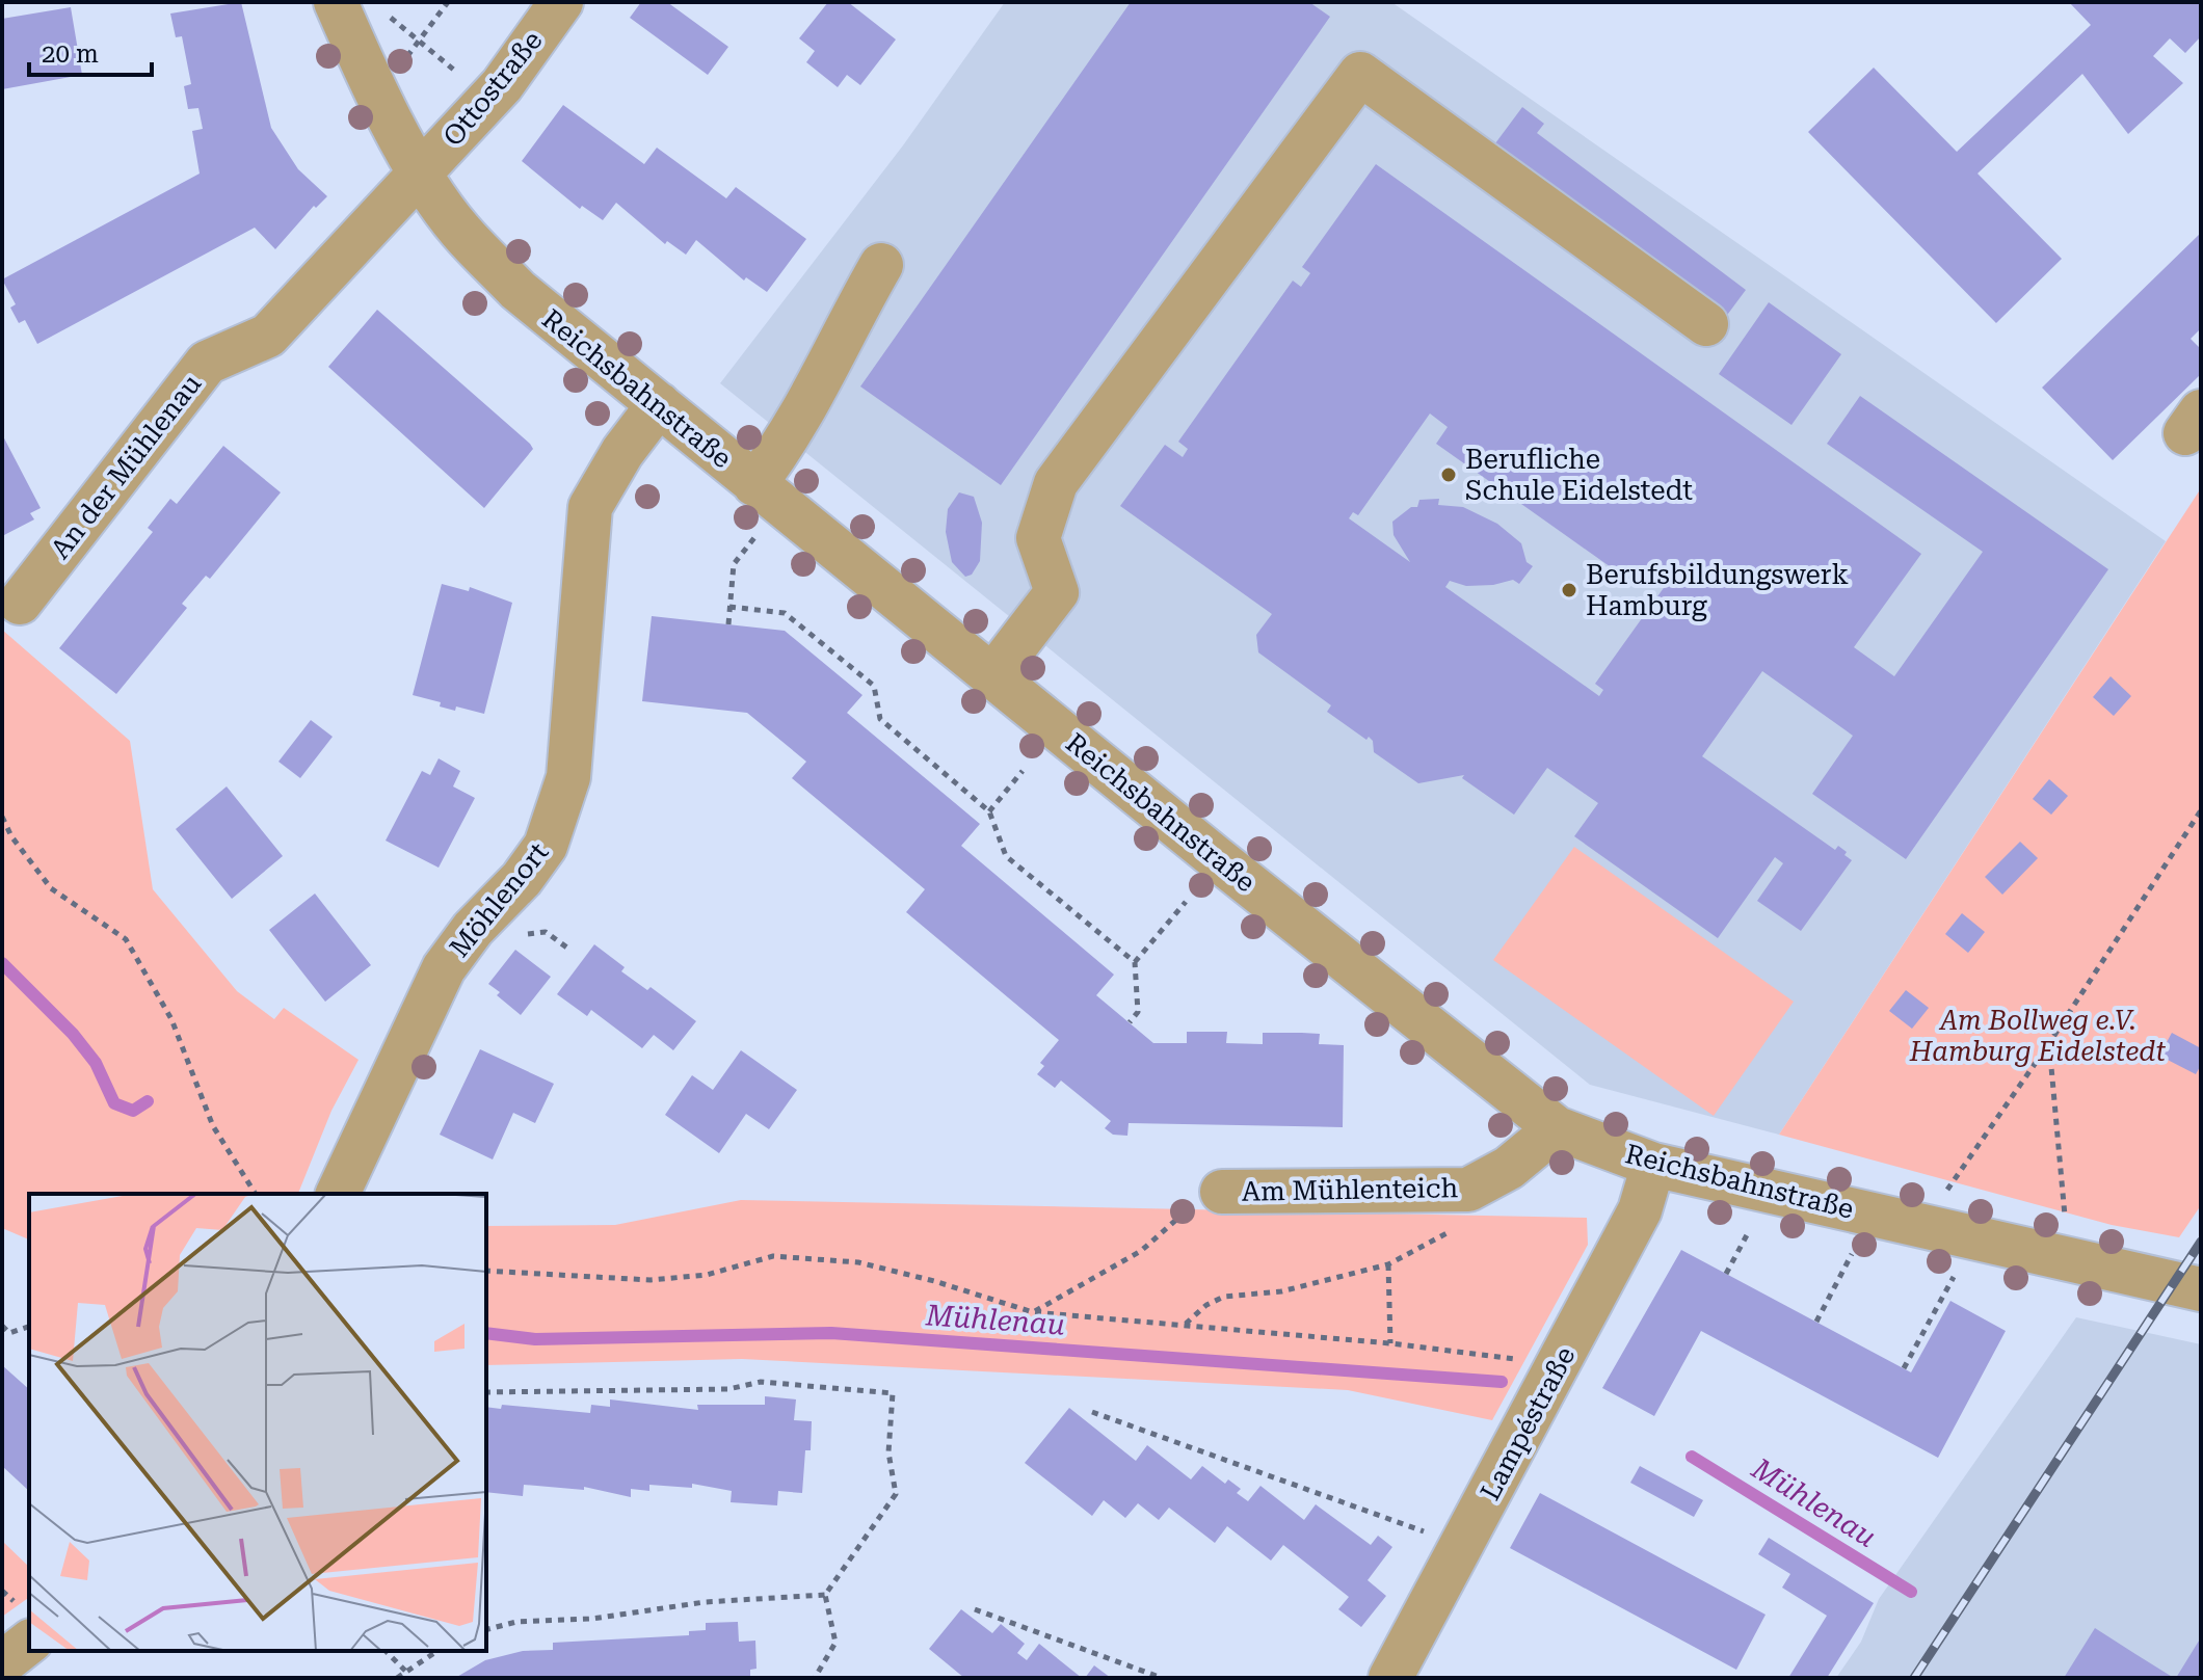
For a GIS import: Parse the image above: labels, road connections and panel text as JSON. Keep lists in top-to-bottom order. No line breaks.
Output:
{"streets":{"street":["Ottostraße","Reichsbahnstraße","An der Mühlenau","Möhlenort","Am Mühlenteich","Lampéstraße"]},"crossings":[["Ottostraße","Reichsbahnstraße"],["Ottostraße","An der Mühlenau"],["Reichsbahnstraße","An der Mühlenau"],["Reichsbahnstraße","Möhlenort"],["Reichsbahnstraße","Am Mühlenteich"],["Reichsbahnstraße","Lampéstraße"]],"water":["Mühlenau"],"parks":["Am Bollweg e.V. Hamburg Eidelstedt"],"places":["Berufliche Schule Eidelstedt","Berufsbildungswerk Hamburg"],"scale_bar":"20 m"}
